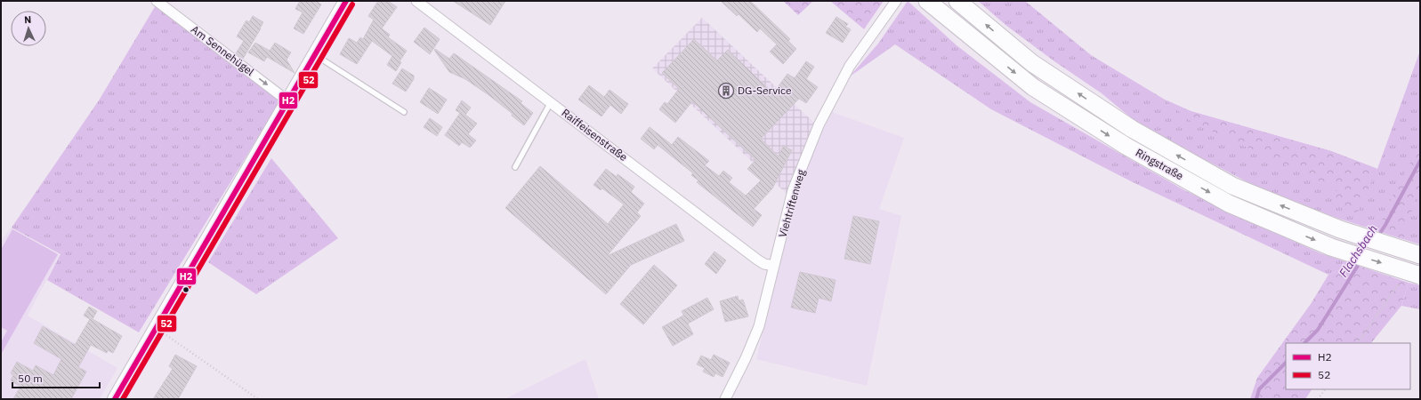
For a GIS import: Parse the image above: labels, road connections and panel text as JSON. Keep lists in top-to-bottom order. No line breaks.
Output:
{"streets":{"highway":["Ringstraße"],"street":["Am Sennehügel","Raiffeisenstraße","Viehtriftenweg"]},"crossings":[["Raiffeisenstraße","Viehtriftenweg"]],"one_way":["Am Sennehügel"],"water":["Flachsbach"],"places":{"building":["DG-Service"]},"lines":["transit line H2","transit line 52"],"legend":["H2","52"],"scale_bar":"50 m","north":"top"}
